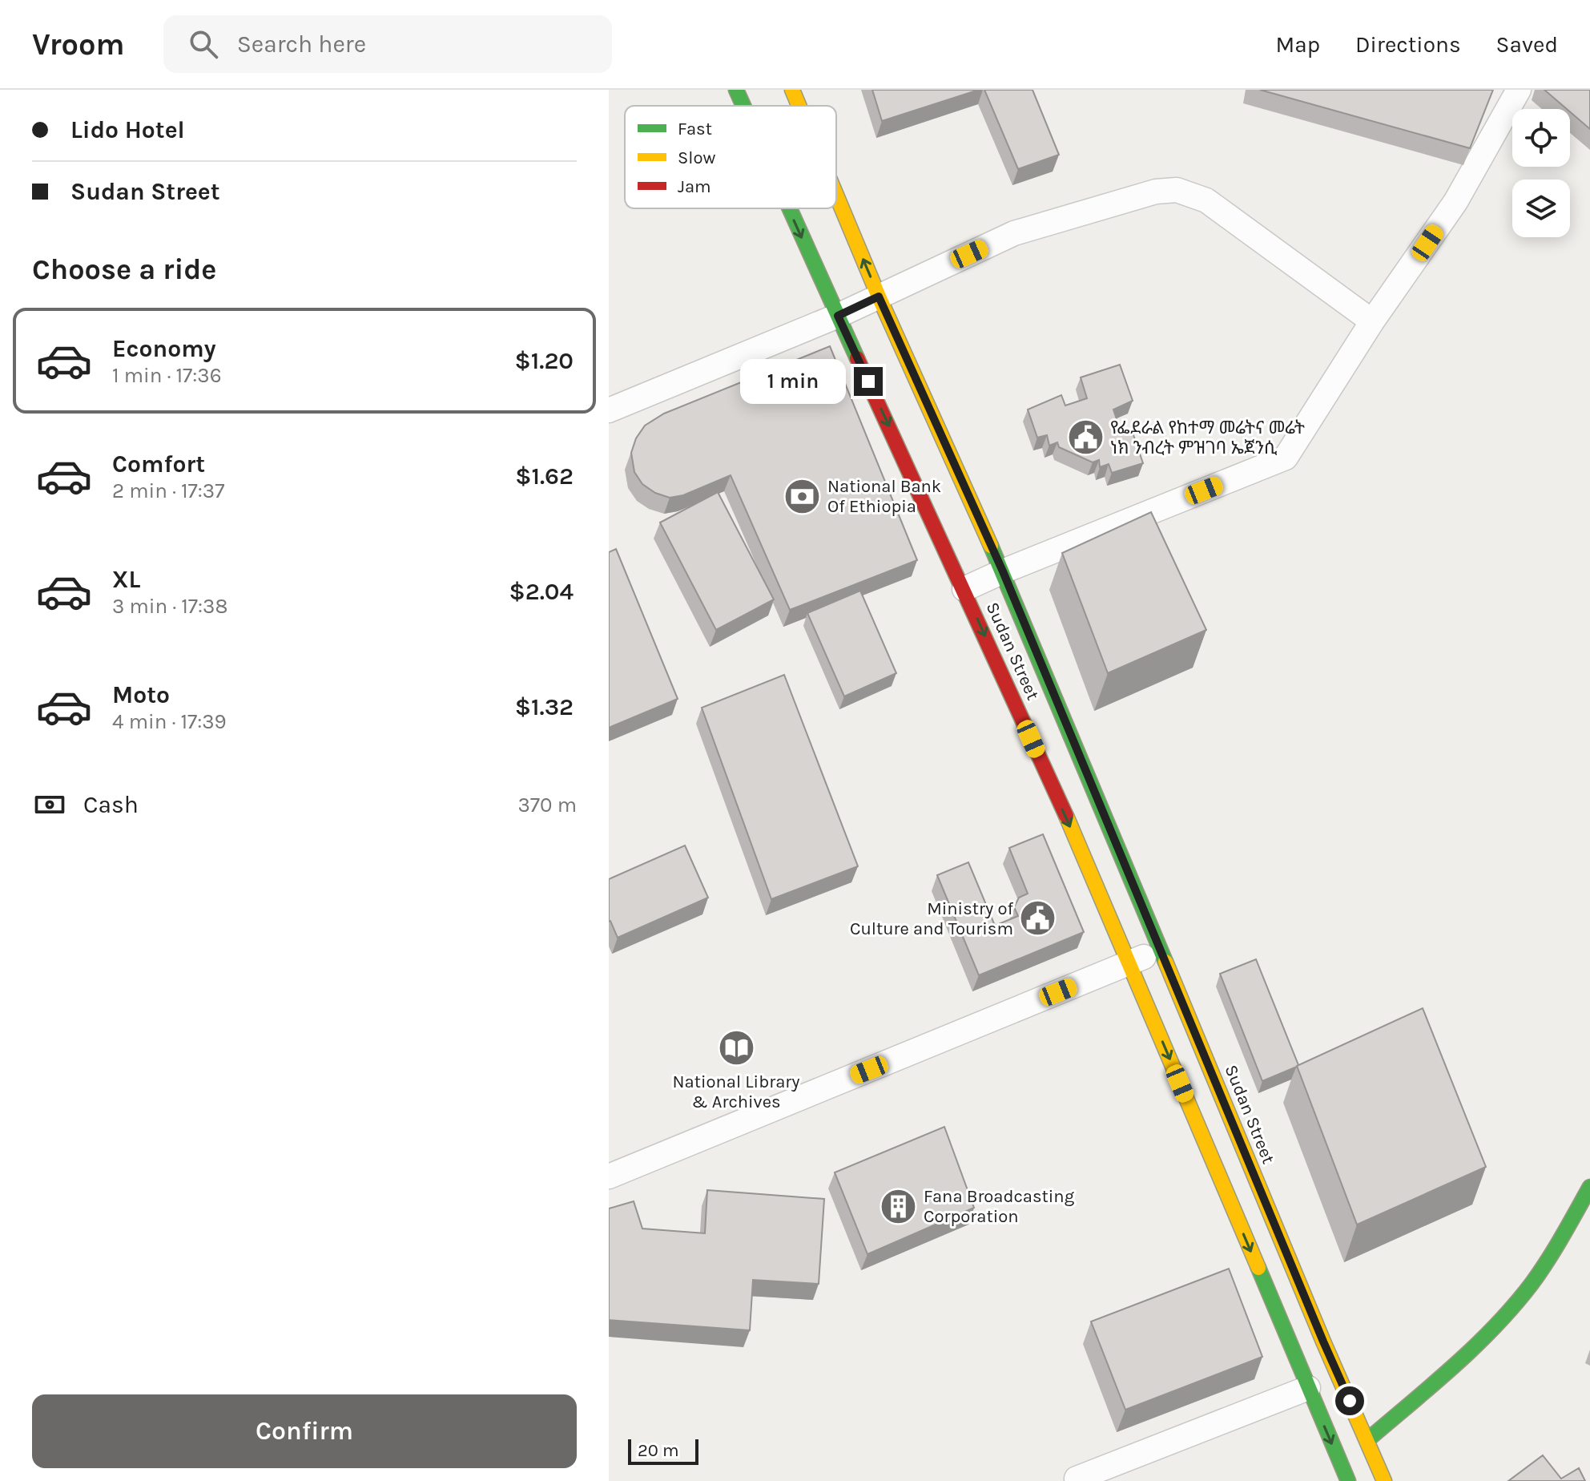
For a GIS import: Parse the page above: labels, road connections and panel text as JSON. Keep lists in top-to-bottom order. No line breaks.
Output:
{"streets":{"main road":["Sudan Street"]},"places":{"public building":["የፌደራል የከተማ መሬትና መሬት ነክ ንብረት ምዝገባ ኤጀንሲ","Ministry of Culture and Tourism"],"bank":["National Bank Of Ethiopia"],"library":["National Library & Archives"],"building":["Fana Broadcasting Corporation"]},"legend":["Fast","Slow","Jam"],"scale_bar":"20 m","page":{"header":"Vroom","search":"Search here","nav":["Map","Directions","Saved"],"banner":["Lido Hotel","Sudan Street"],"heading":"Choose a ride","list":[{"name":"Economy","note":"1 min · 17:36","value":"$1.20"},{"name":"Comfort","note":"2 min · 17:37","value":"$1.62"},{"name":"XL","note":"3 min · 17:38","value":"$2.04"},{"name":"Moto","note":"4 min · 17:39","value":"$1.32"}],"bubble":"1 min","pay":["Cash","370 m"],"buttons":"Confirm","scale":"20 m"}}
